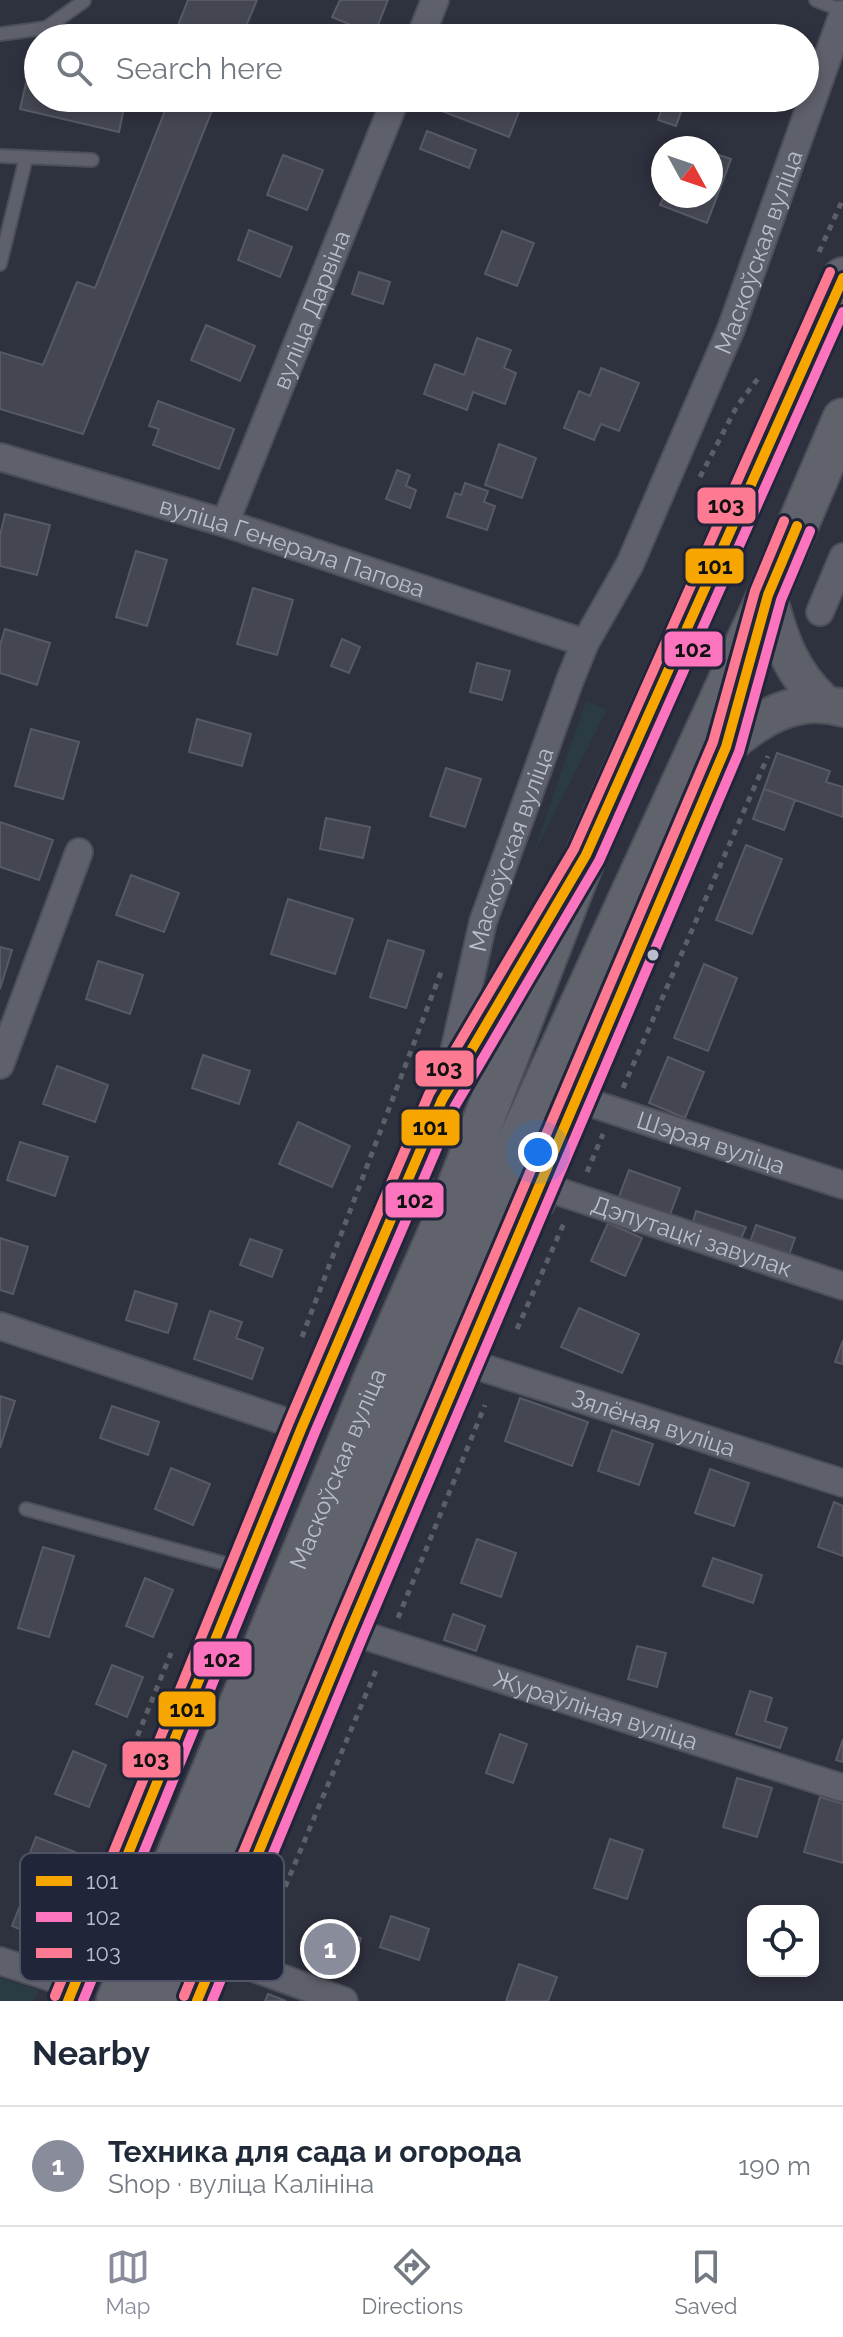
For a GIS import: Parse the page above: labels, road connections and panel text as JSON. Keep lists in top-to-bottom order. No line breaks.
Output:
{"streets":{"main road":["Маскоўская вуліца"],"street":["вуліца Дарвіна","вуліца Генерала Папова","Шэрая вуліца","Дэпутацкі завулак","Зялёная вуліца","Жураўліная вуліца"]},"crossings":[["Маскоўская вуліца","вуліца Генерала Папова"],["Маскоўская вуліца","Шэрая вуліца"],["Маскоўская вуліца","Дэпутацкі завулак"],["Маскоўская вуліца","Зялёная вуліца"],["Маскоўская вуліца","Жураўліная вуліца"],["вуліца Дарвіна","вуліца Генерала Папова"]],"lines":["transit line 103","transit line 101","transit line 102"],"legend":["101","102","103"],"north":"bottom right","page":{"search":"Search here","pins":"1","heading":"Nearby","list":[{"mark":"1","name":"Техника для сада и огорода","note":"Shop · вуліца Калініна","value":"190 m"}],"nav":["Map","Directions","Saved"]}}
